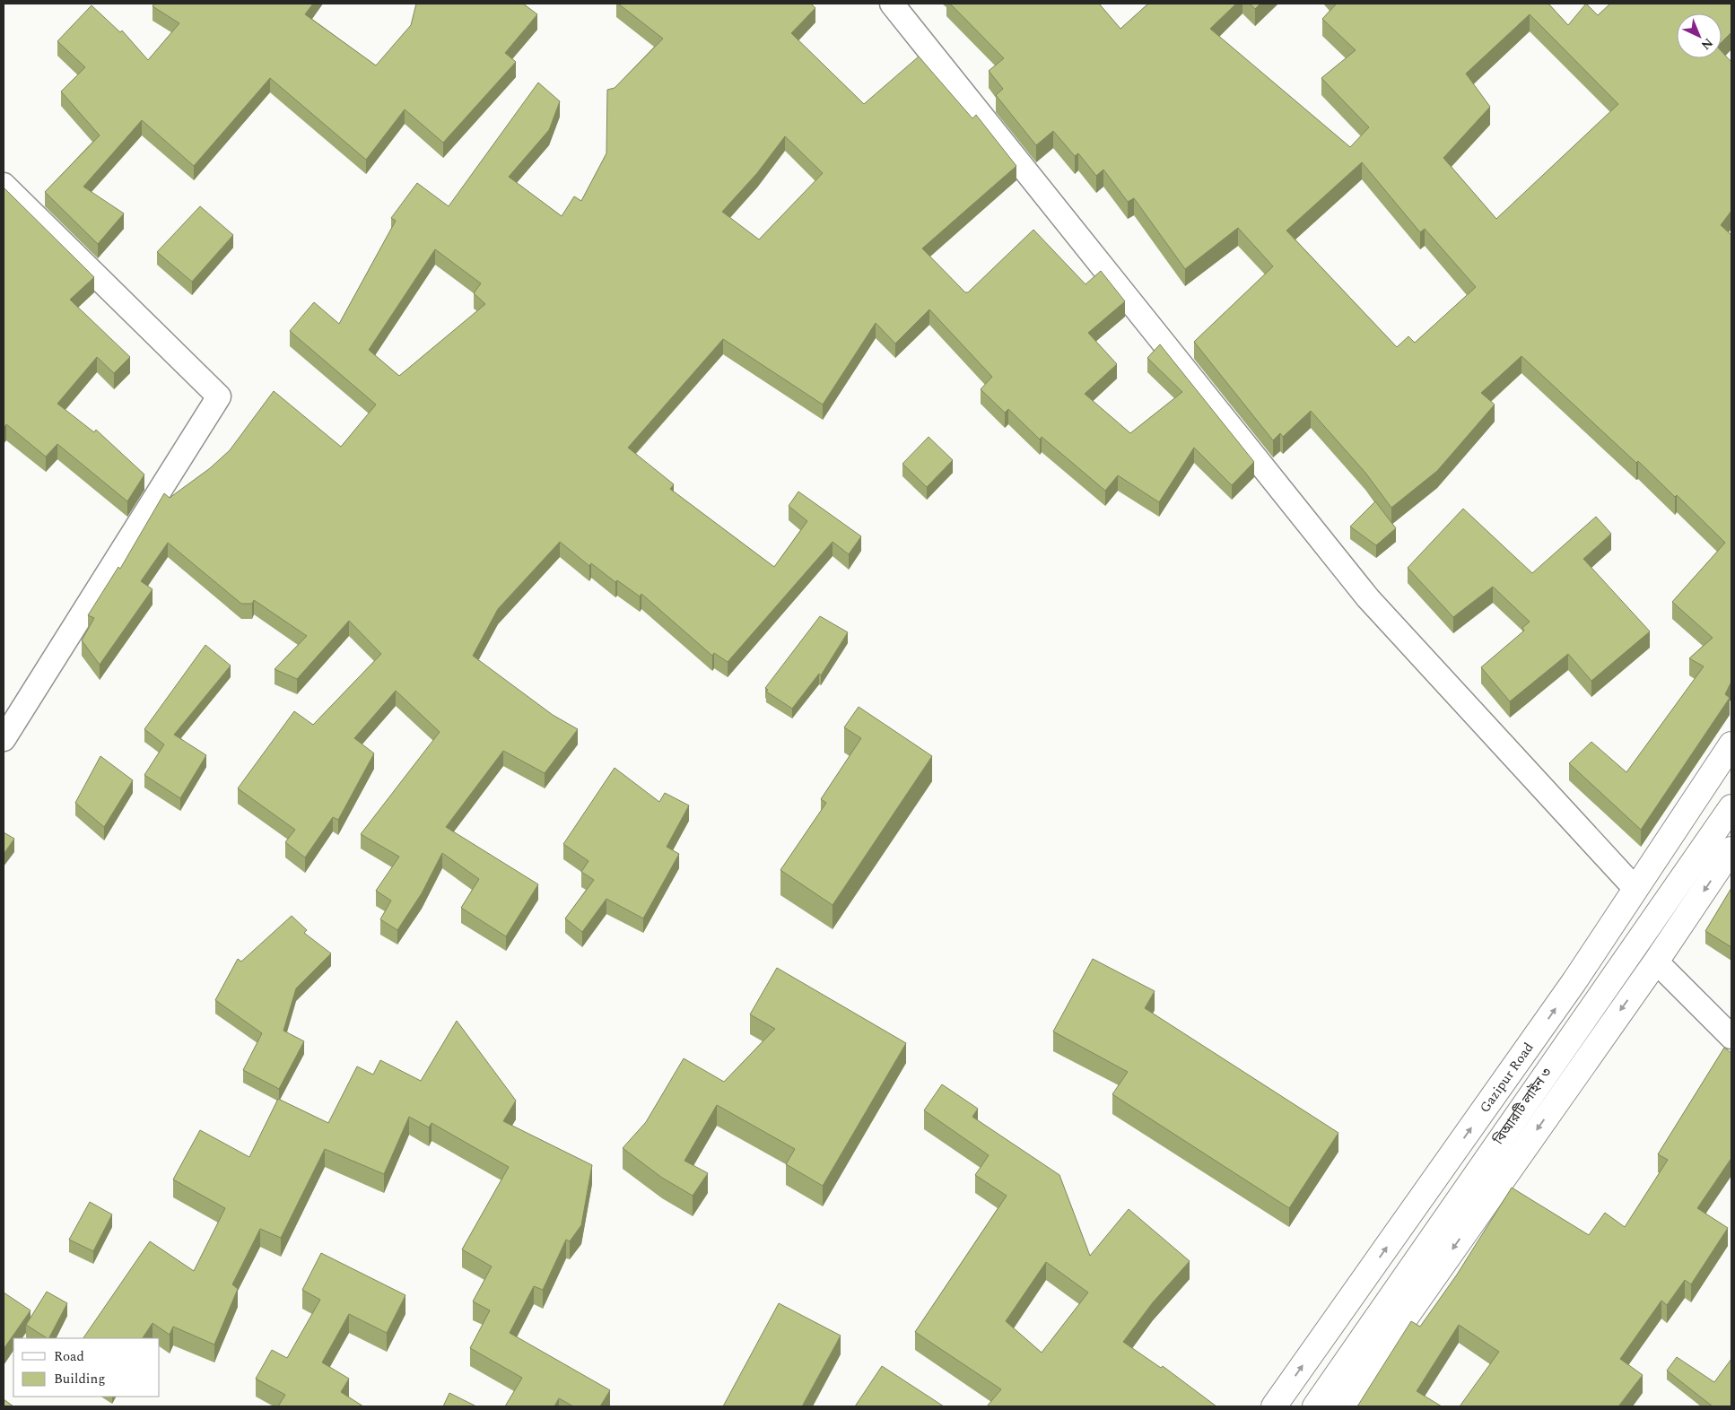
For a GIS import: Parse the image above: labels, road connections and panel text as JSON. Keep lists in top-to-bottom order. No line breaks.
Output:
{"streets":{"main road":["Gazipur Road","বিআরটি লাইন ৩"]},"legend":["Road","Building"],"north":"bottom right"}
